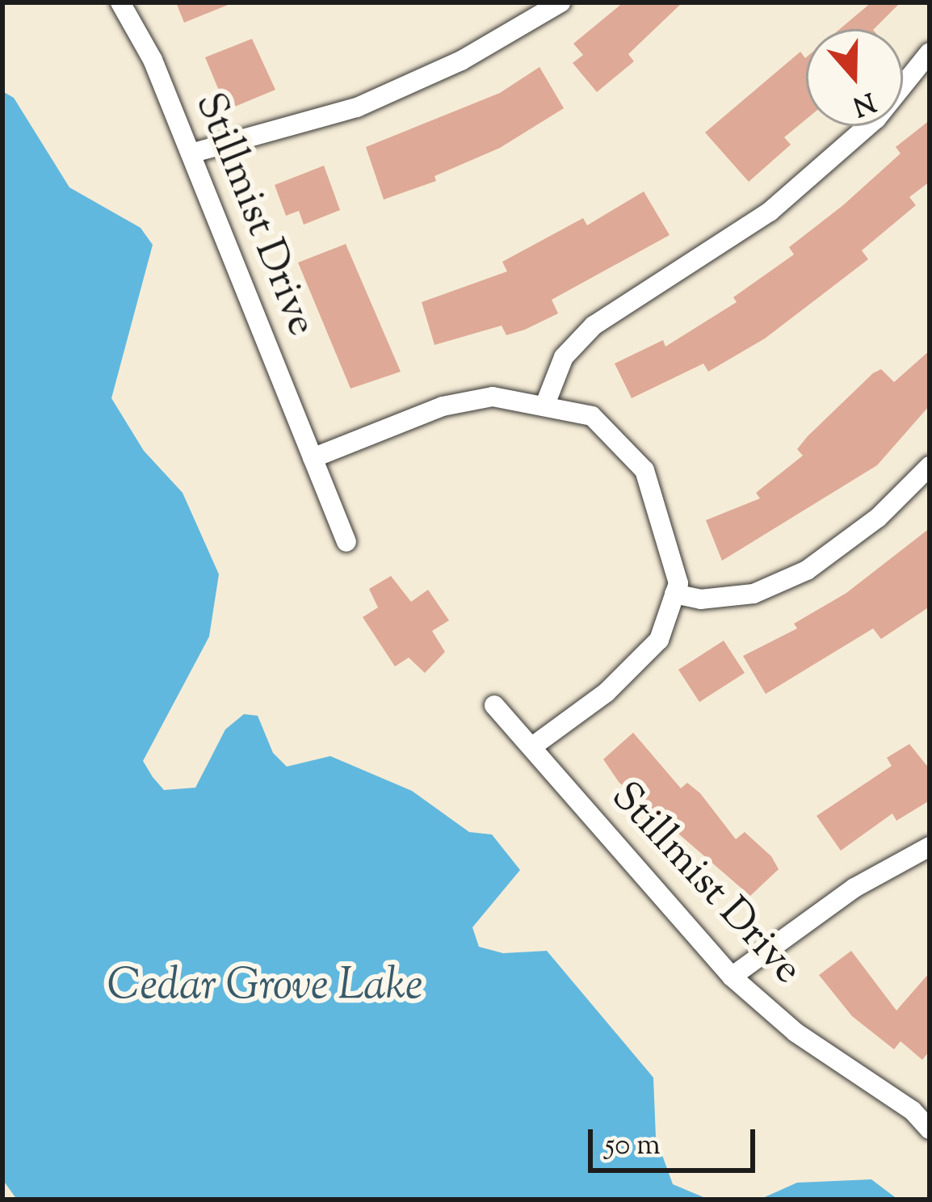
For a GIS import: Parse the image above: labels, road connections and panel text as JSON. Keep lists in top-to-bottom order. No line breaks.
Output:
{"streets":{"street":["Stillmist Drive"]},"water":["Cedar Grove Lake"],"scale_bar":"50 m","north":"bottom"}
